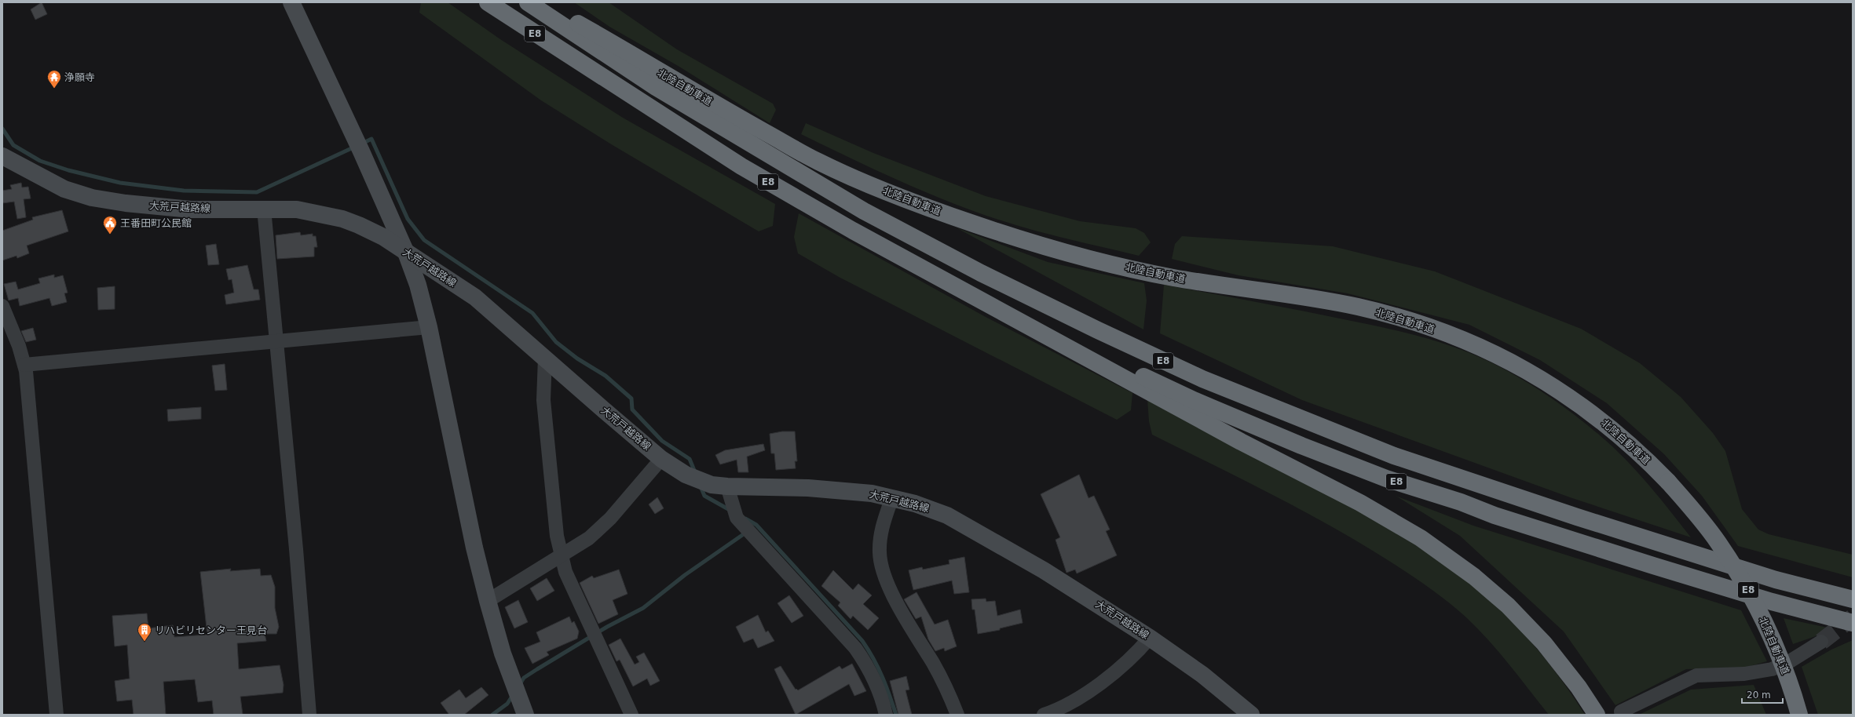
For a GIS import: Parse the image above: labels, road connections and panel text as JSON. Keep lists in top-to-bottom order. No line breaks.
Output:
{"streets":{"highway":["E8","北陸自動車道"],"main road":["大荒戸越路線"]},"places":{"temple":["浄願寺"],"public building":["王番田町公民館"],"building":["リハビリセンター王見台"]},"scale_bar":"20 m"}
